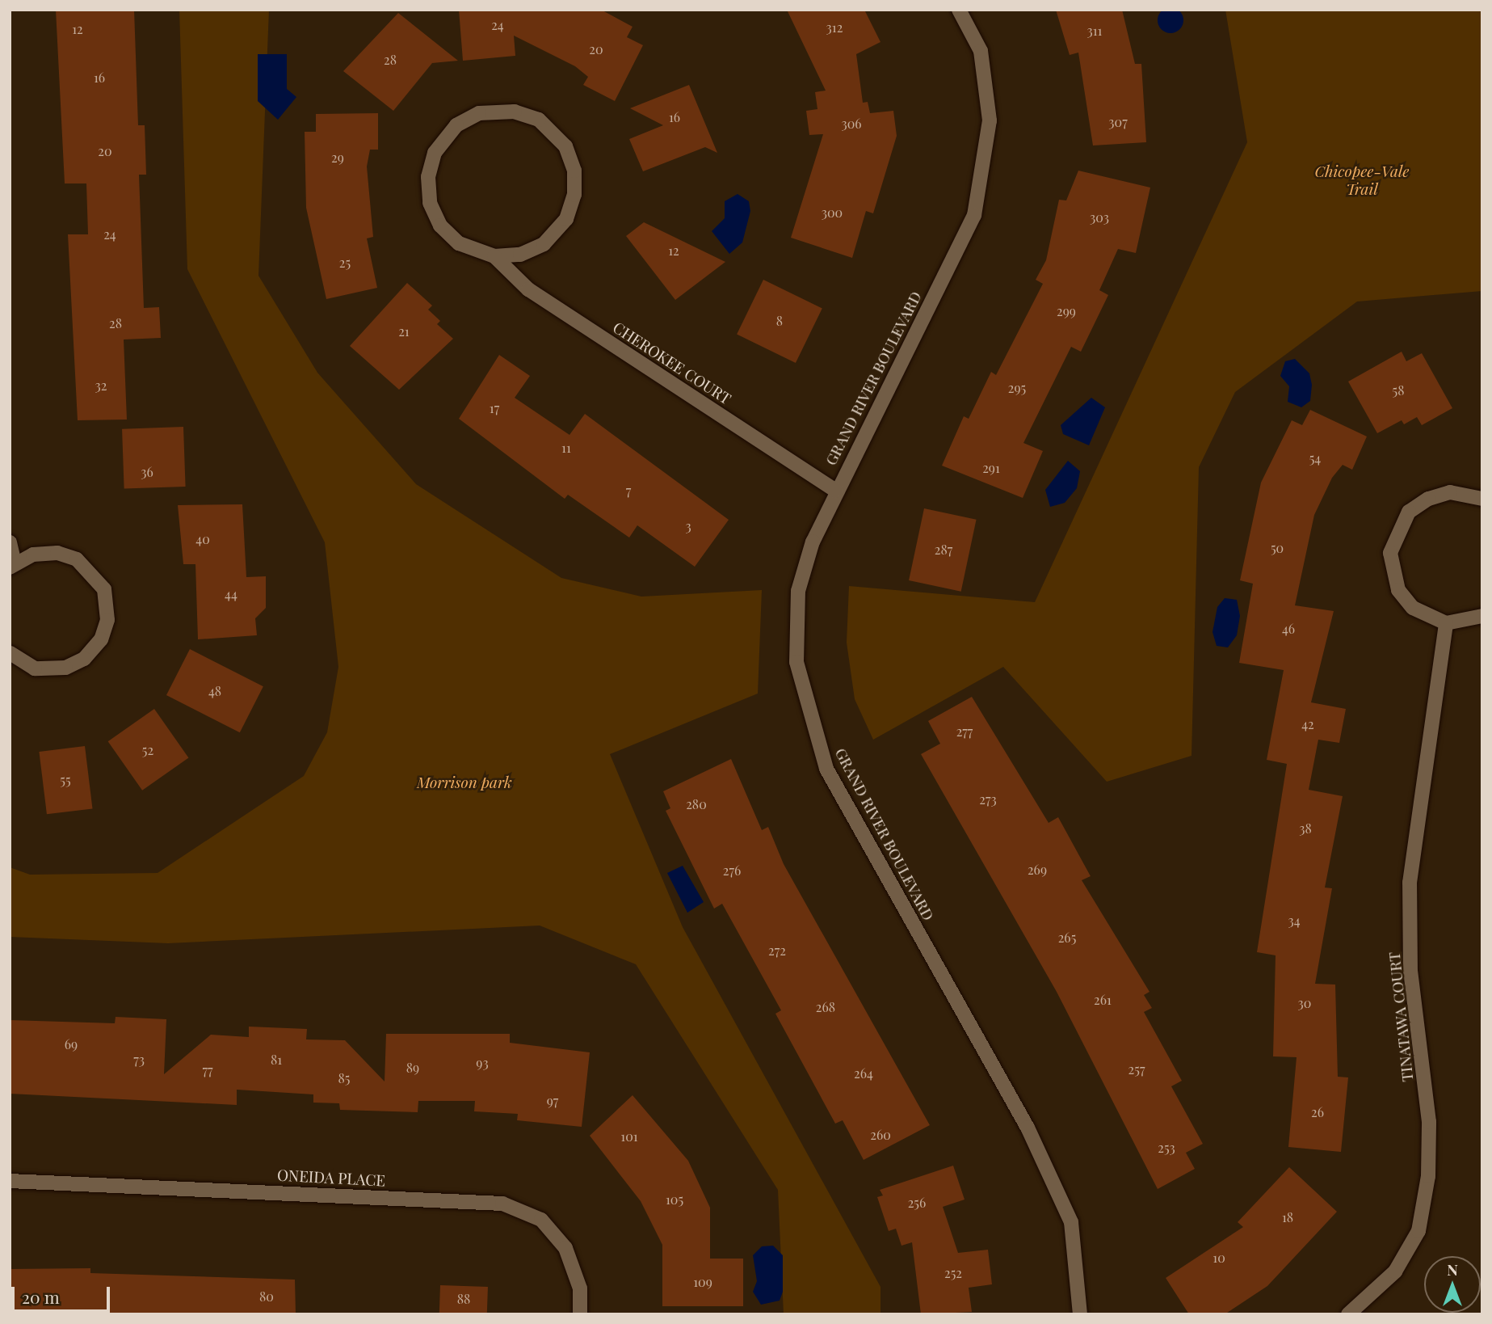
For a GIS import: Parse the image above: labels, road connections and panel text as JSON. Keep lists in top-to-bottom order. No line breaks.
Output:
{"streets":{"street":["CHEROKEE COURT","GRAND RIVER BOULEVARD","TINATAWA COURT","ONEIDA PLACE"]},"crossings":[["CHEROKEE COURT","GRAND RIVER BOULEVARD"]],"parks":["Chicopee-Vale Trail","Morrison park"],"house_numbers":["24","312","12","311","20","28","16","16","307","306","20","29","300","303","24","12","25","299","8","28","21","32","295","58","17","11","54","291","36","7","3","40","50","287","44","46","48","42","277","52","55","273","280","38","269","276","34","265","272","261","30","268","69","73","81","93","89","257","77","264","85","97","26","260","101","253","105","256","18","10","252","109","80","88"],"scale_bar":"20 m","north":"top"}
